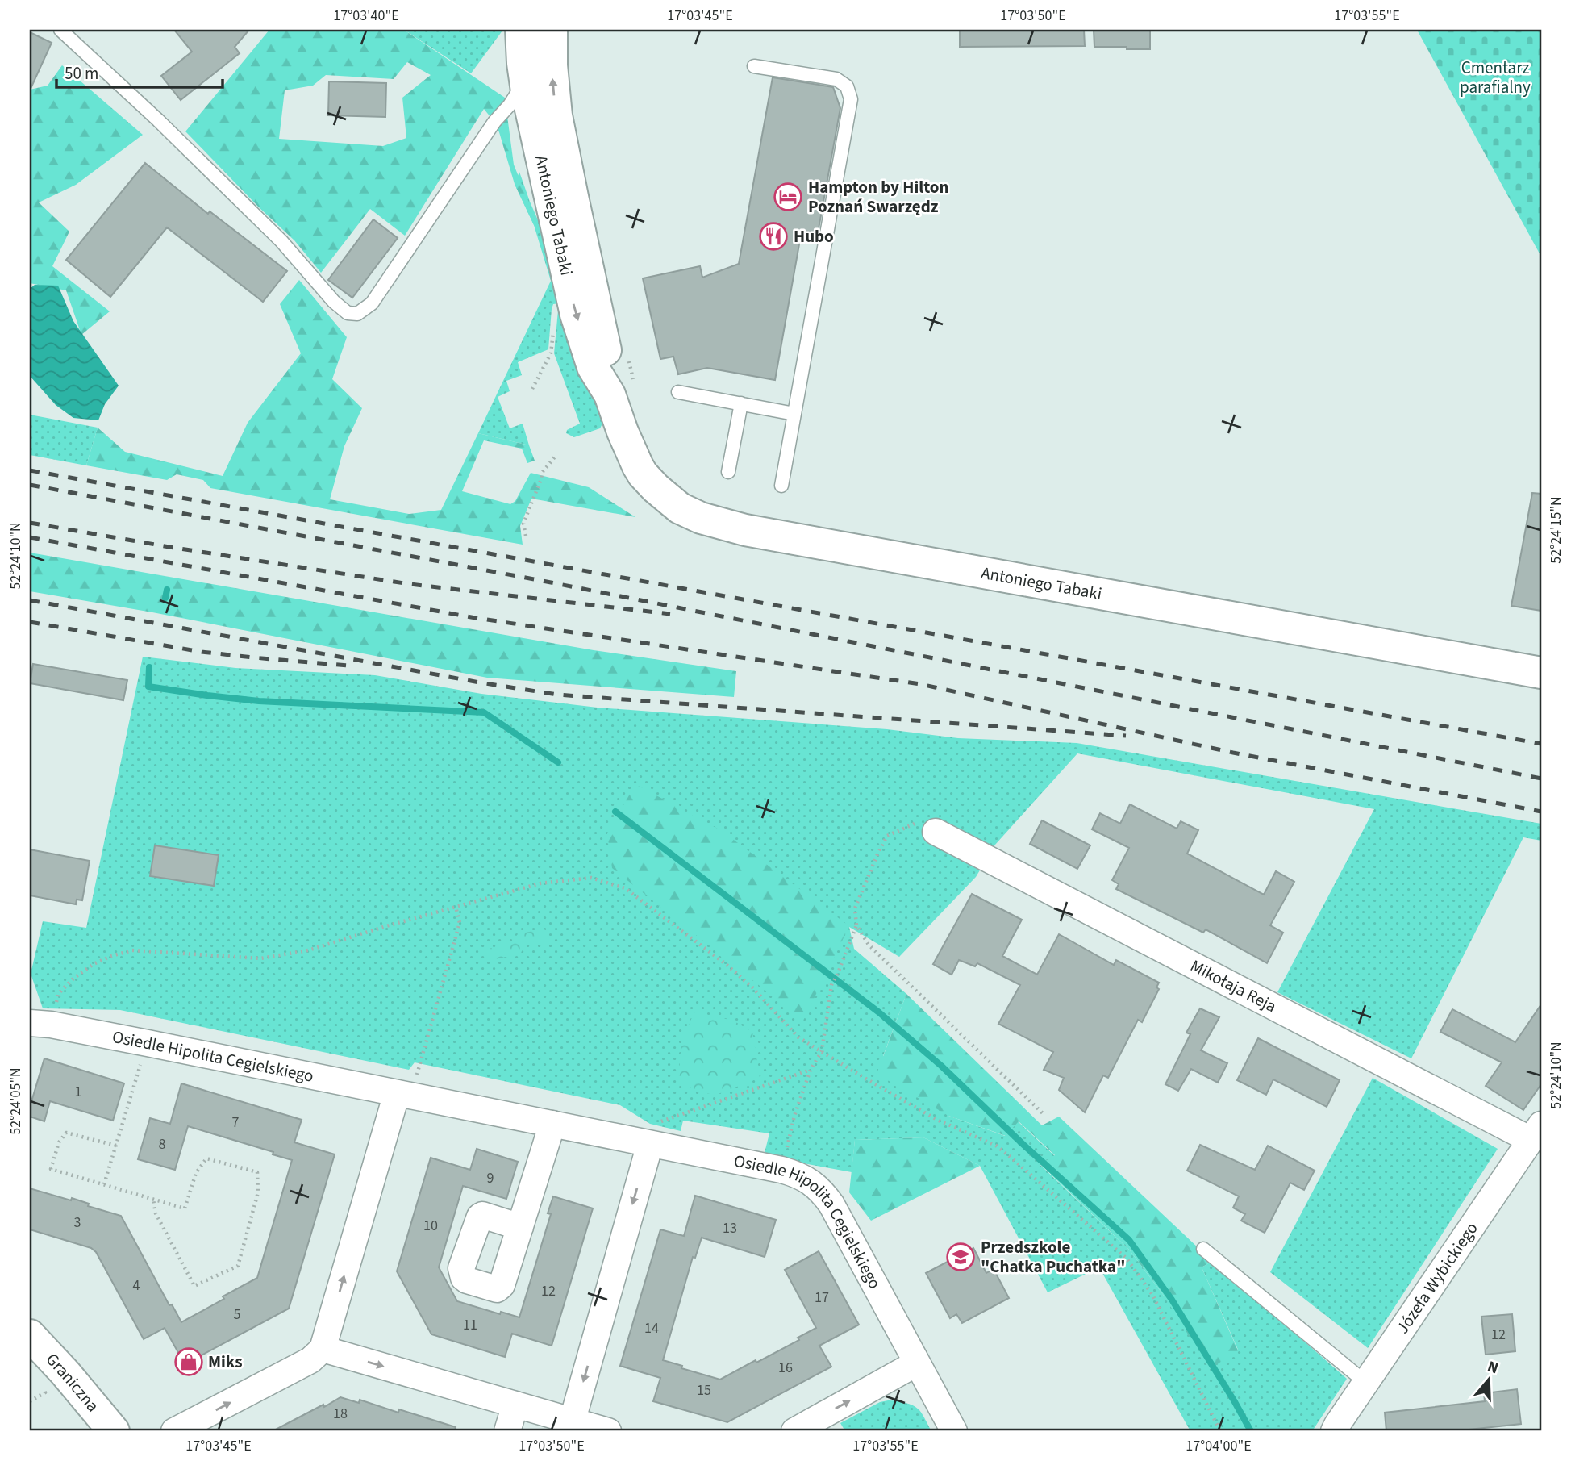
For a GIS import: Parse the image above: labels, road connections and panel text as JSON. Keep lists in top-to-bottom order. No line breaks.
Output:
{"streets":{"street":["Antoniego Tabaki","Mikołaja Reja","Osiedle Hipolita Cegielskiego","Józefa Wybickiego","Graniczna"]},"crossings":[["Mikołaja Reja","Józefa Wybickiego"]],"parks":["Cmentarz parafialny"],"places":{"hotel":["Hampton by Hilton Poznań Swarzędz"],"restaurant":["Hubo"],"school or university":["Przedszkole \"Chatka Puchatka\""],"shop":["Miks"]},"house_numbers":["1","7","8","9","3","10","13","4","12","17","5","11","14","12","16","15","18"],"scale_bar":"50 m","north":"top","coordinates":["17°03'40\"E","17°03'45\"E","17°03'50\"E","17°03'55\"E","52°24'15\"N","52°24'10\"N","52°24'05\"N","17°04'00\"E"]}
